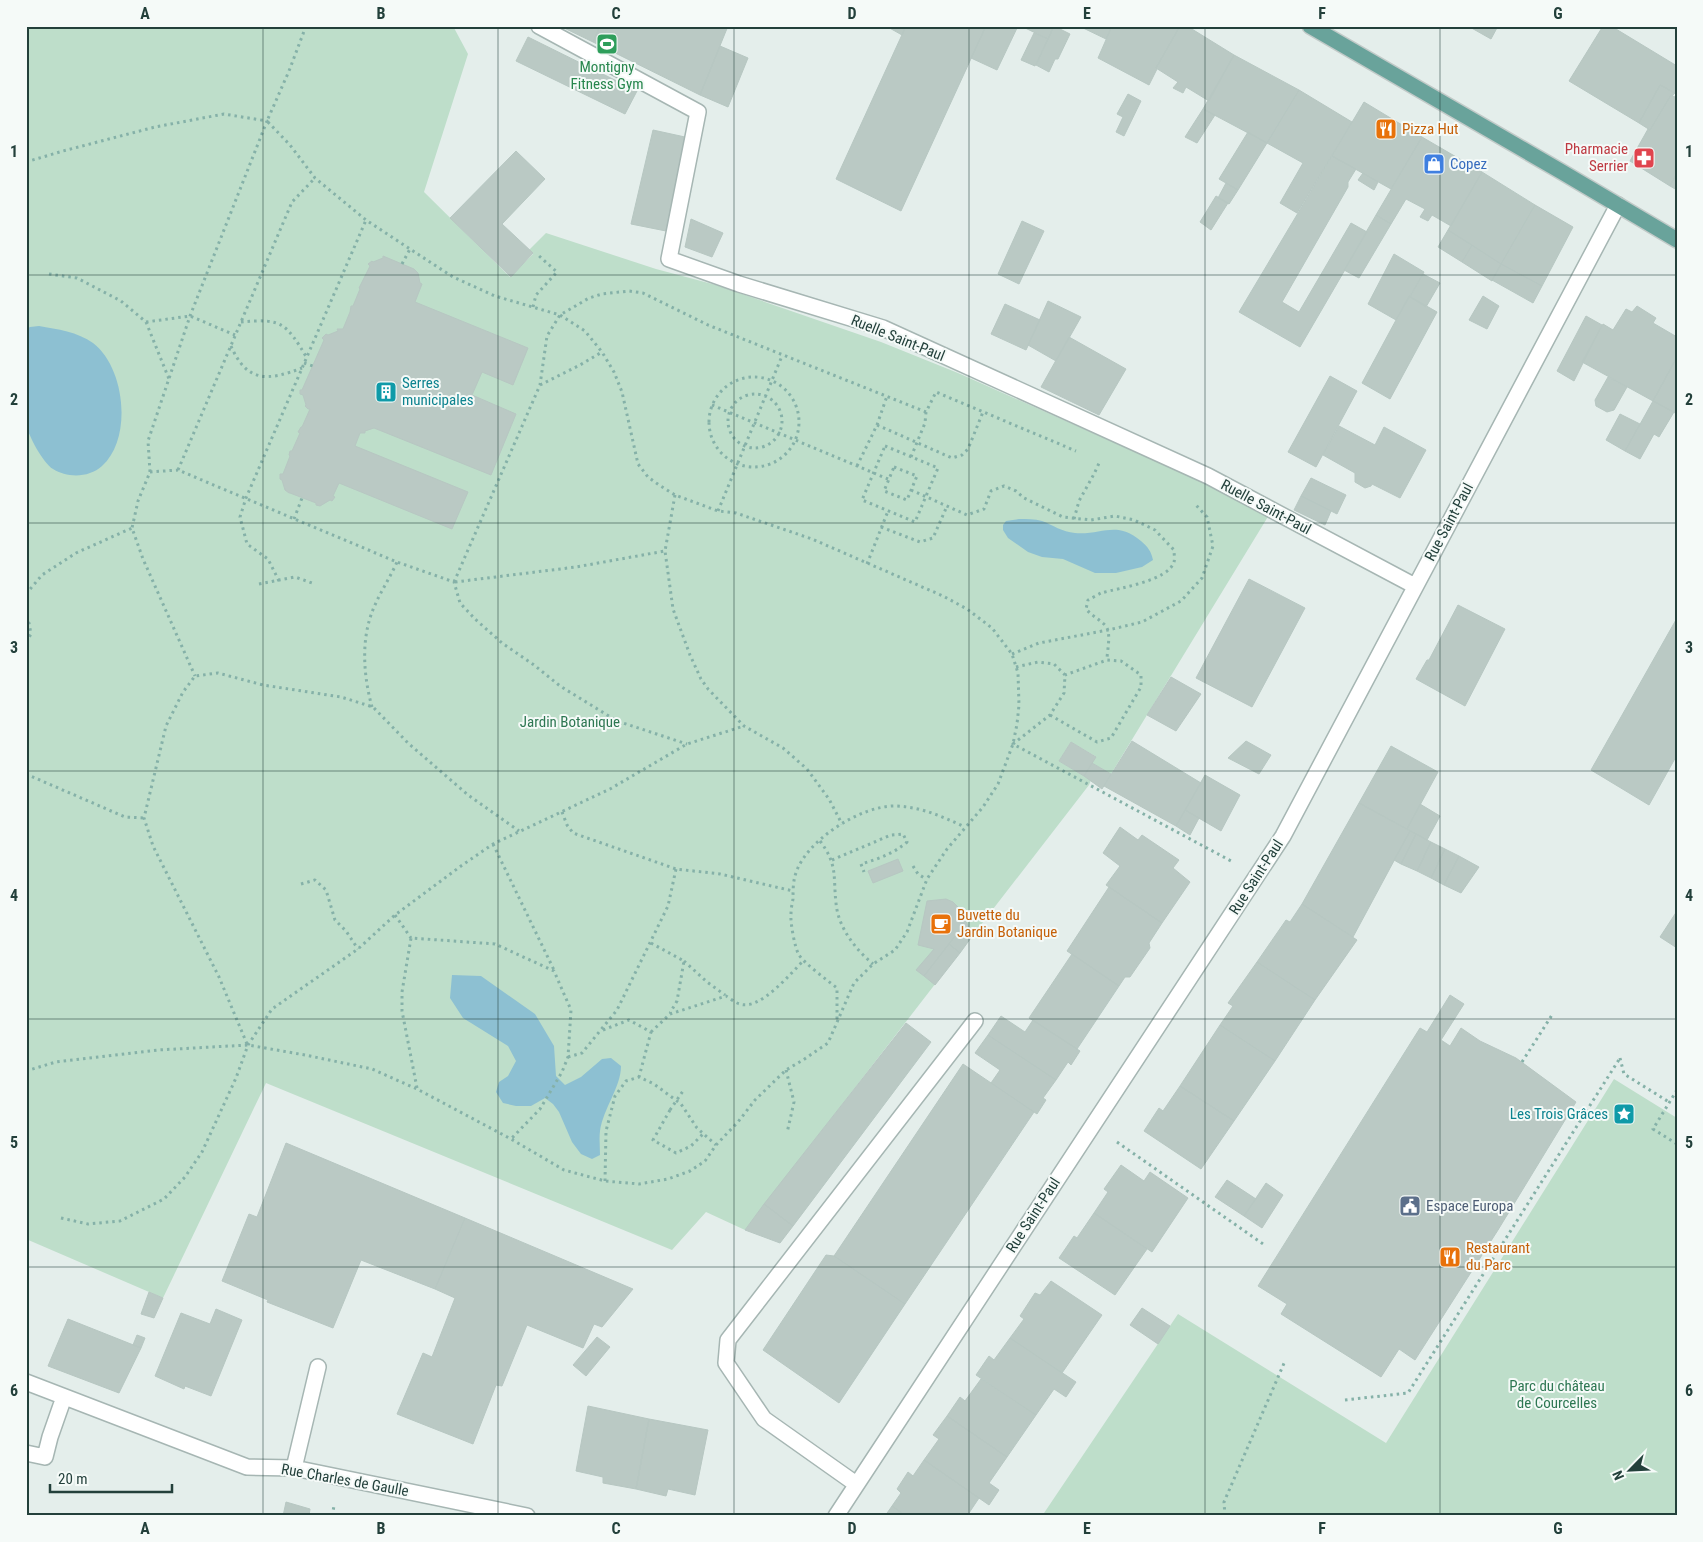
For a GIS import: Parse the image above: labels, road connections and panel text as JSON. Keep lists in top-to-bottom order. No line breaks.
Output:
{"streets":{"street":["Ruelle Saint-Paul","Rue Saint-Paul","Rue Charles de Gaulle"]},"crossings":[["Ruelle Saint-Paul","Rue Saint-Paul"]],"parks":["Jardin Botanique","Parc du château de Courcelles"],"places":{"sports":["Montigny Fitness Gym"],"restaurant":["Pizza Hut","Restaurant du Parc"],"pharmacy":["Pharmacie Serrier"],"shop":["Copez"],"building":["Serres municipales"],"cafe":["Buvette du Jardin Botanique"],"place":["Les Trois Grâces"],"public building":["Espace Europa"]},"scale_bar":"20 m","north":"bottom left","grid":{"columns":["A","B","C","D","E","F","G"],"rows":["1","2","3","4","5","6"]}}
